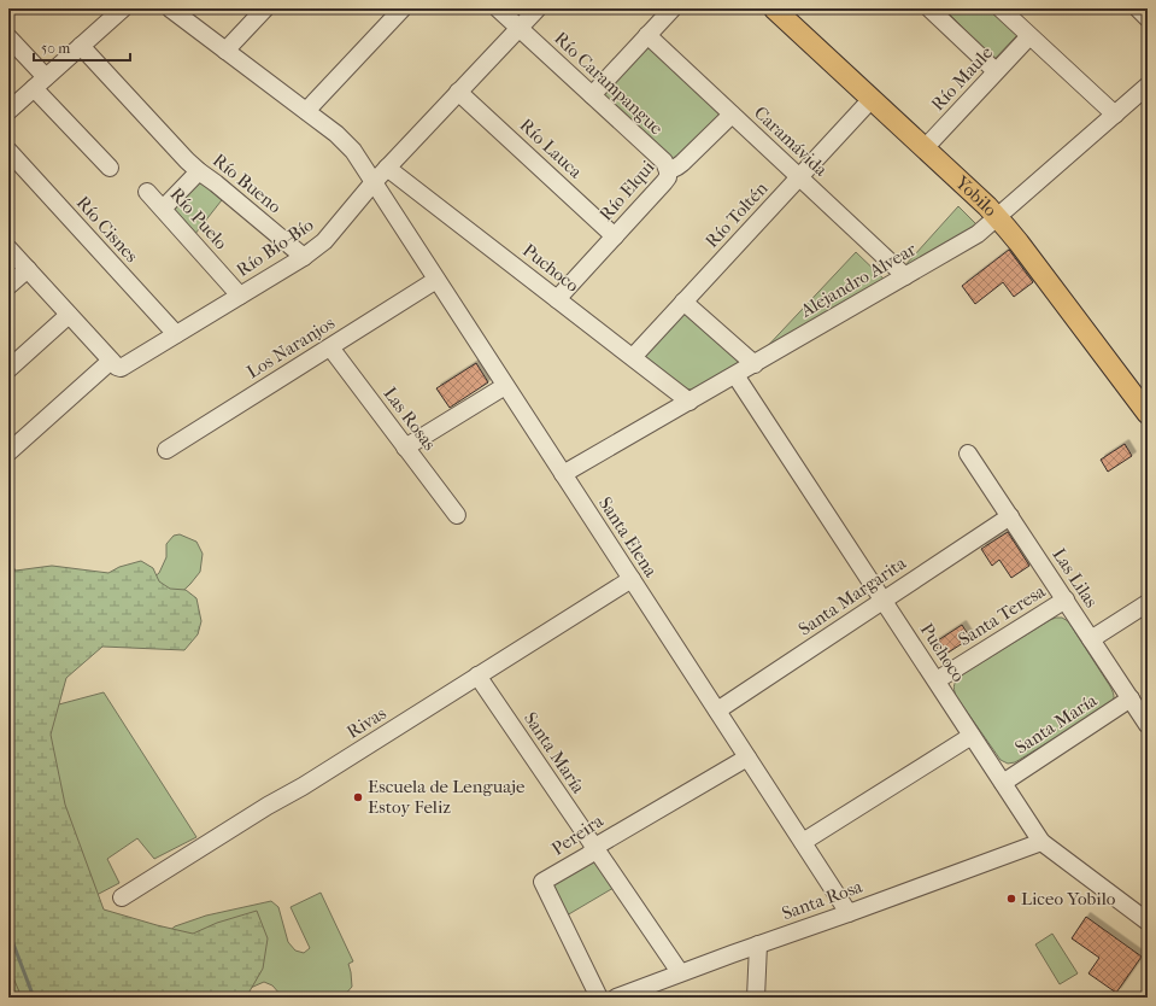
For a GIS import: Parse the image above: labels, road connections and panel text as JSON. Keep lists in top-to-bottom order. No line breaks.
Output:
{"streets":{"main road":["Yobilo"],"street":["Río Maule","Río Carampangue","Caramávida","Río Lauca","Río Bueno","Río Elqui","Río Toltén","Río Puelo","Río Cisnes","Río Bío-Bío","Puchoco","Alejandro Alvear","Los Naranjos","Las Rosas","Santa Elena","Las Lilas","Santa Margarita","Santa Teresa","Rivas","Santa María","Pereira","Santa Rosa"]},"crossings":[["Río Maule","Yobilo"],["Río Carampangue","Río Elqui"],["Río Carampangue","Río Bío-Bío"],["Caramávida","Río Elqui"],["Caramávida","Río Toltén"],["Caramávida","Alejandro Alvear"],["Río Lauca","Río Elqui"],["Río Lauca","Río Bío-Bío"],["Río Bueno","Río Bío-Bío"],["Río Elqui","Puchoco"],["Yobilo","Río Toltén"],["Yobilo","Alejandro Alvear"],["Río Toltén","Puchoco"],["Río Puelo","Río Bío-Bío"],["Río Cisnes","Río Bío-Bío"],["Río Bío-Bío","Puchoco"],["Río Bío-Bío","Santa Elena"],["Puchoco","Alejandro Alvear"],["Puchoco","Santa Margarita"],["Puchoco","Santa Teresa"],["Puchoco","Santa María"],["Puchoco","Santa Rosa"],["Alejandro Alvear","Santa Elena"],["Los Naranjos","Las Rosas"],["Los Naranjos","Santa Elena"],["Santa Elena","Santa Margarita"],["Santa Elena","Rivas"],["Santa Elena","Pereira"],["Santa Elena","Santa Rosa"],["Las Lilas","Santa Margarita"],["Las Lilas","Santa Teresa"],["Las Lilas","Santa María"],["Rivas","Santa María"],["Santa María","Pereira"],["Santa María","Santa Rosa"]],"places":["Escuela de Lenguaje Estoy Feliz","Liceo Yobilo"],"scale_bar":"50 m"}
